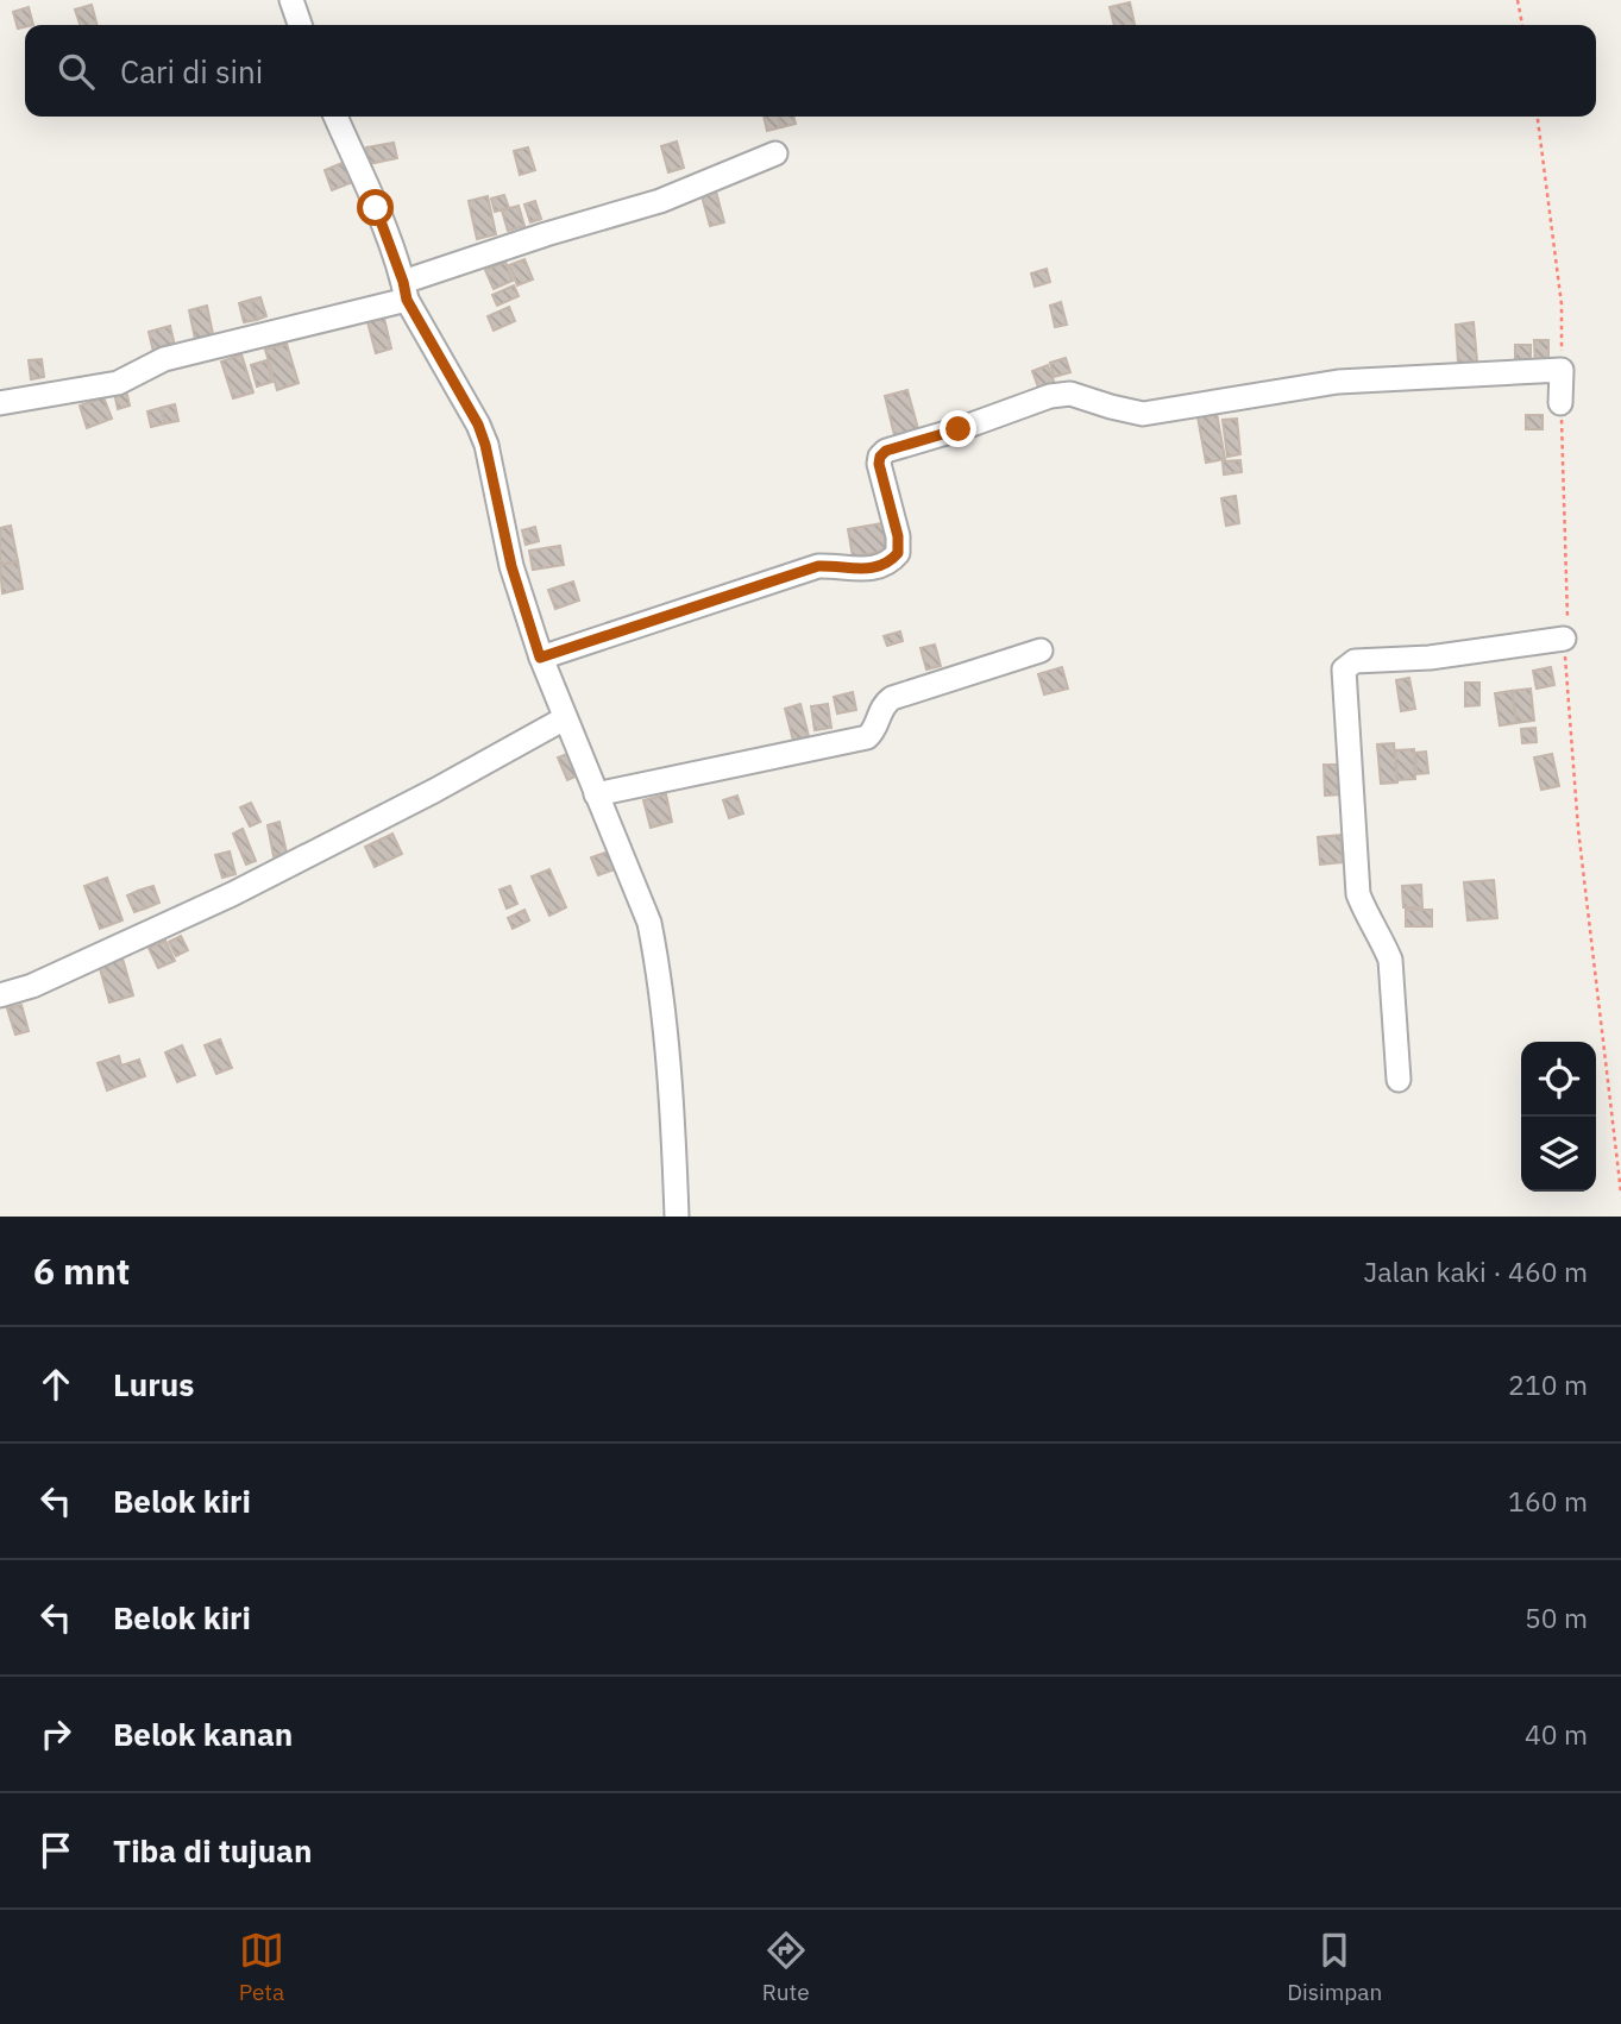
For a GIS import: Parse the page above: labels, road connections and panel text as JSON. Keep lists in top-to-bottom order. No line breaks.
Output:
{"page":{"search":"Cari di sini","heading":["6 mnt","Jalan kaki · 460 m"],"list":[["Lurus","210 m"],["Belok kiri","160 m"],["Belok kiri","50 m"],["Belok kanan","40 m"],"Tiba di tujuan"],"nav":["Peta","Rute","Disimpan"]}}
